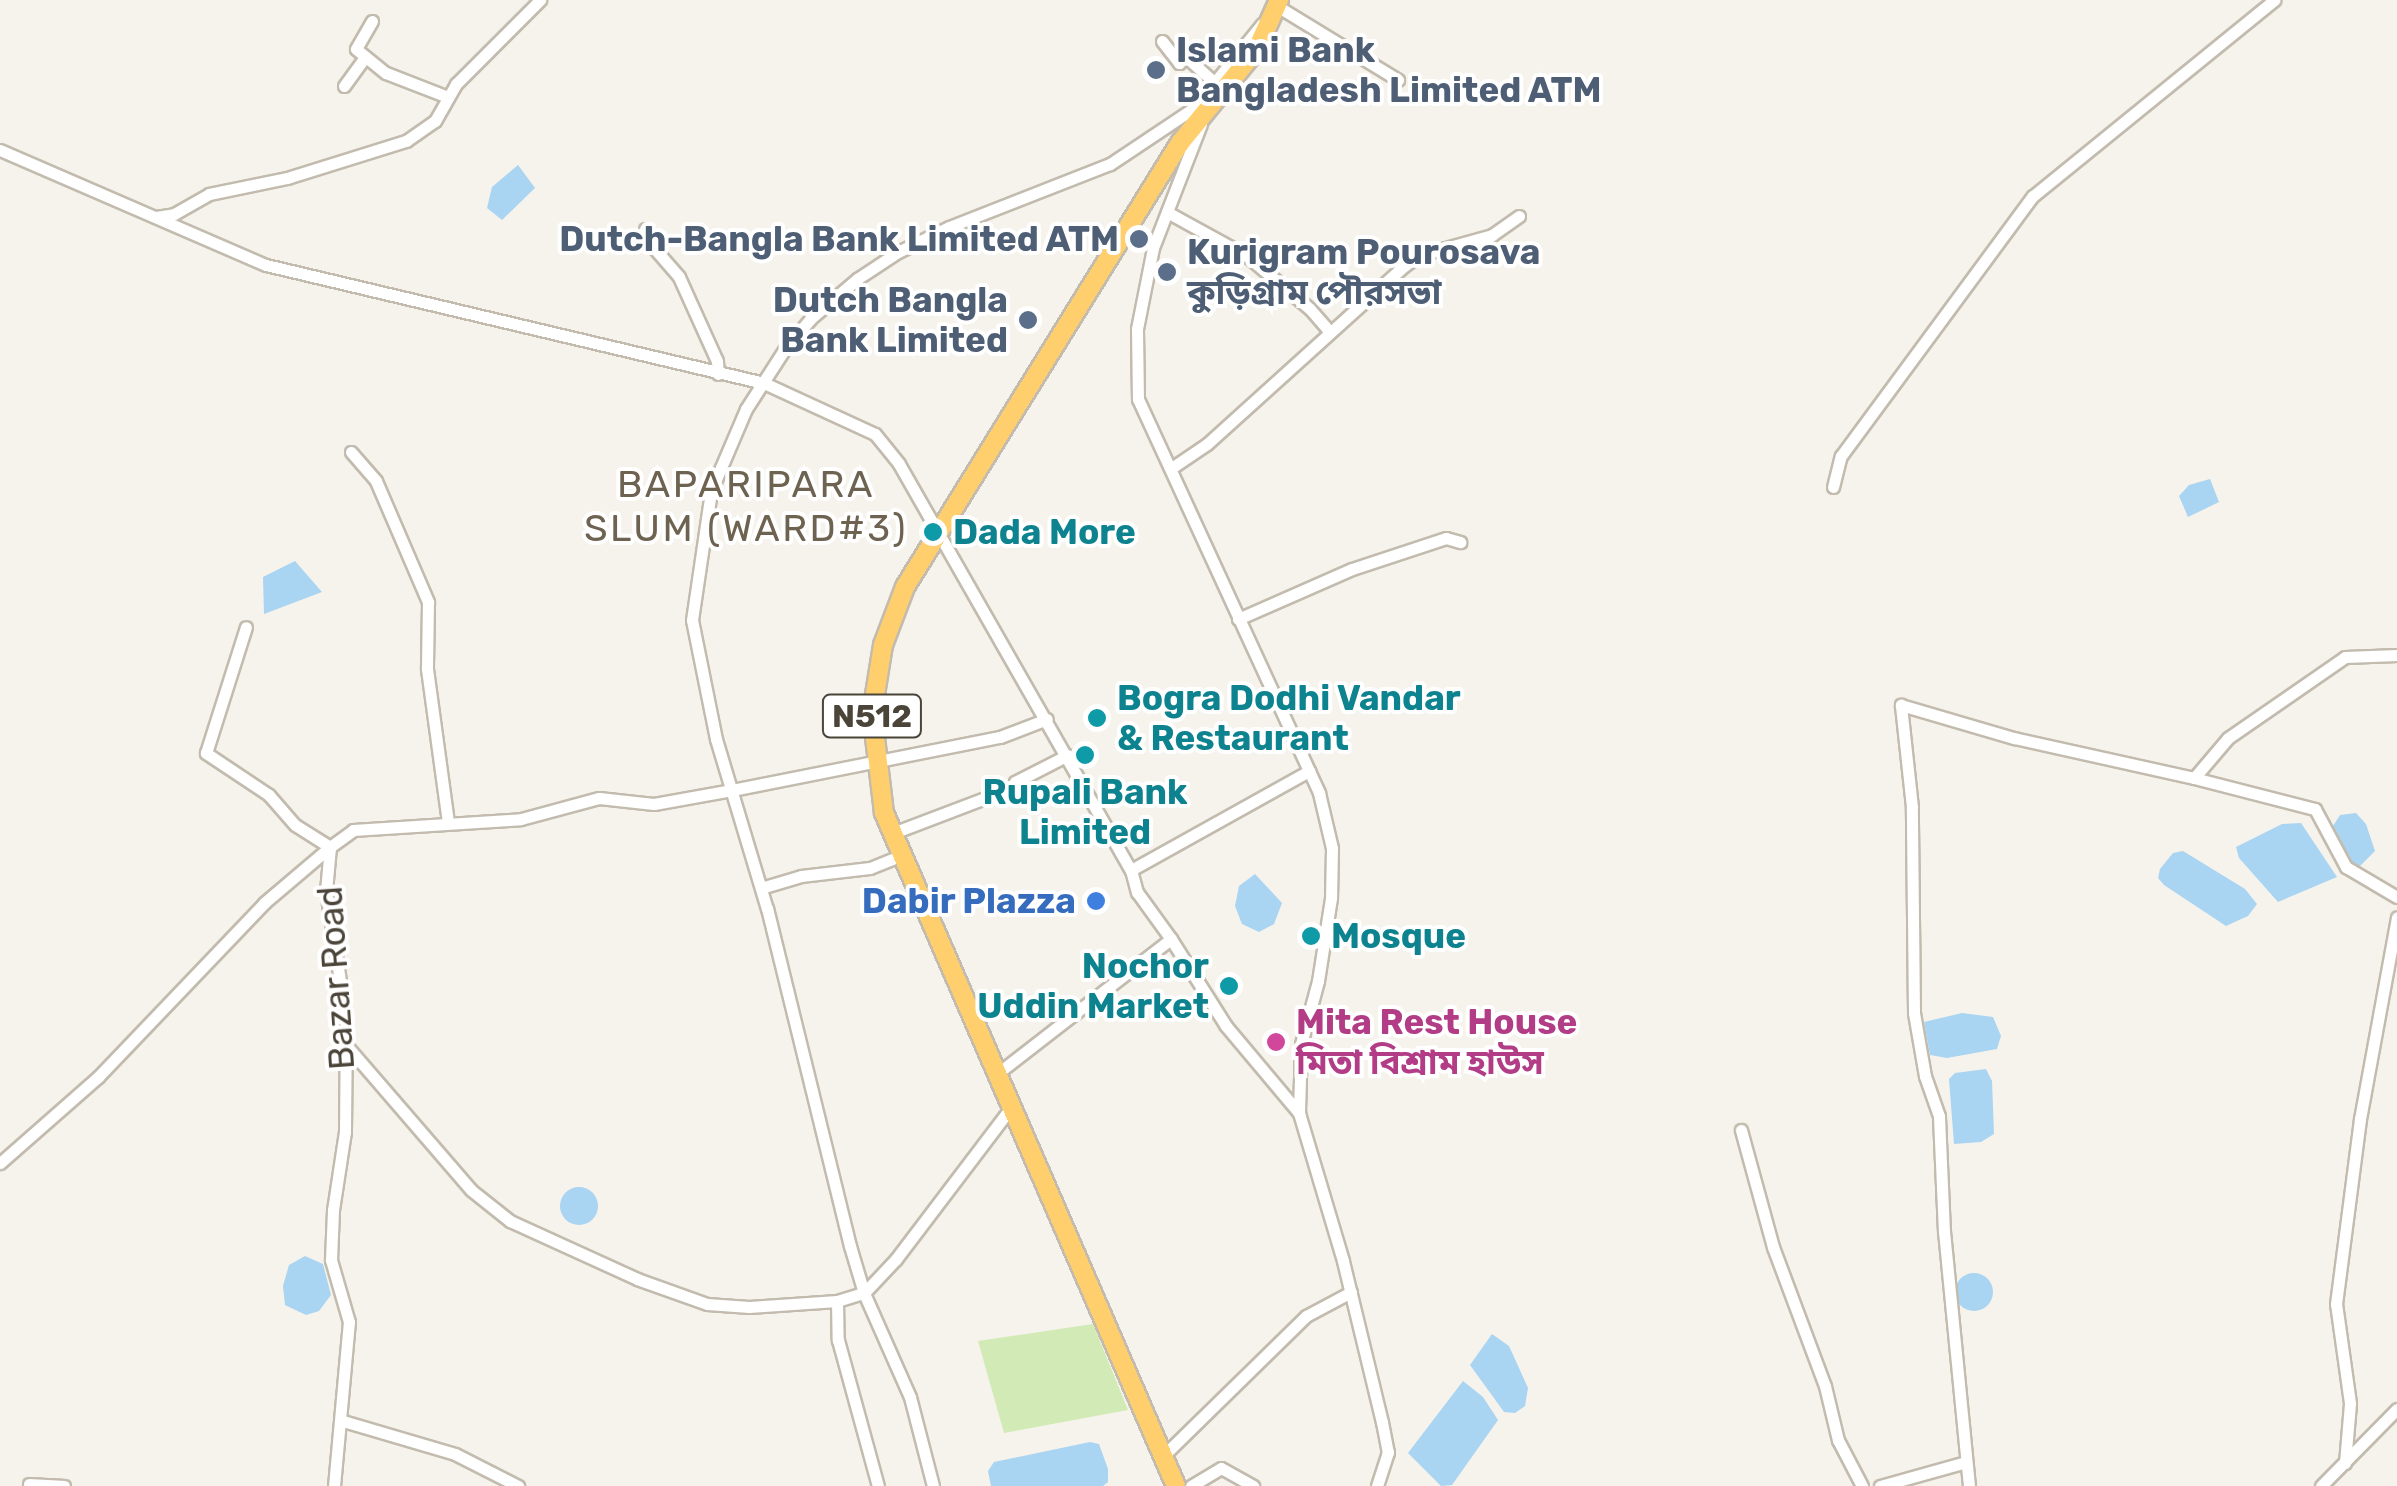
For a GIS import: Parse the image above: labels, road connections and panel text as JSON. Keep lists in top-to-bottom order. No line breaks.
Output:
{"streets":{"highway":["N512"],"street":["Bazar Road"]},"crossings":[["N512","Bazar Road"]],"districts":["BAPARIPARA SLUM (WARD#3)"],"places":["Islami Bank Bangladesh Limited ATM","Dutch-Bangla Bank Limited ATM","Kurigram Pourosava কুড়িগ্রাম পৌরসভা","Dutch Bangla Bank Limited","Dada More","Bogra Dodhi Vandar & Restaurant","Rupali Bank Limited","Dabir Plazza","Mosque","Nochor Uddin Market","Mita Rest House মিতা বিশ্রাম হাউস"]}
